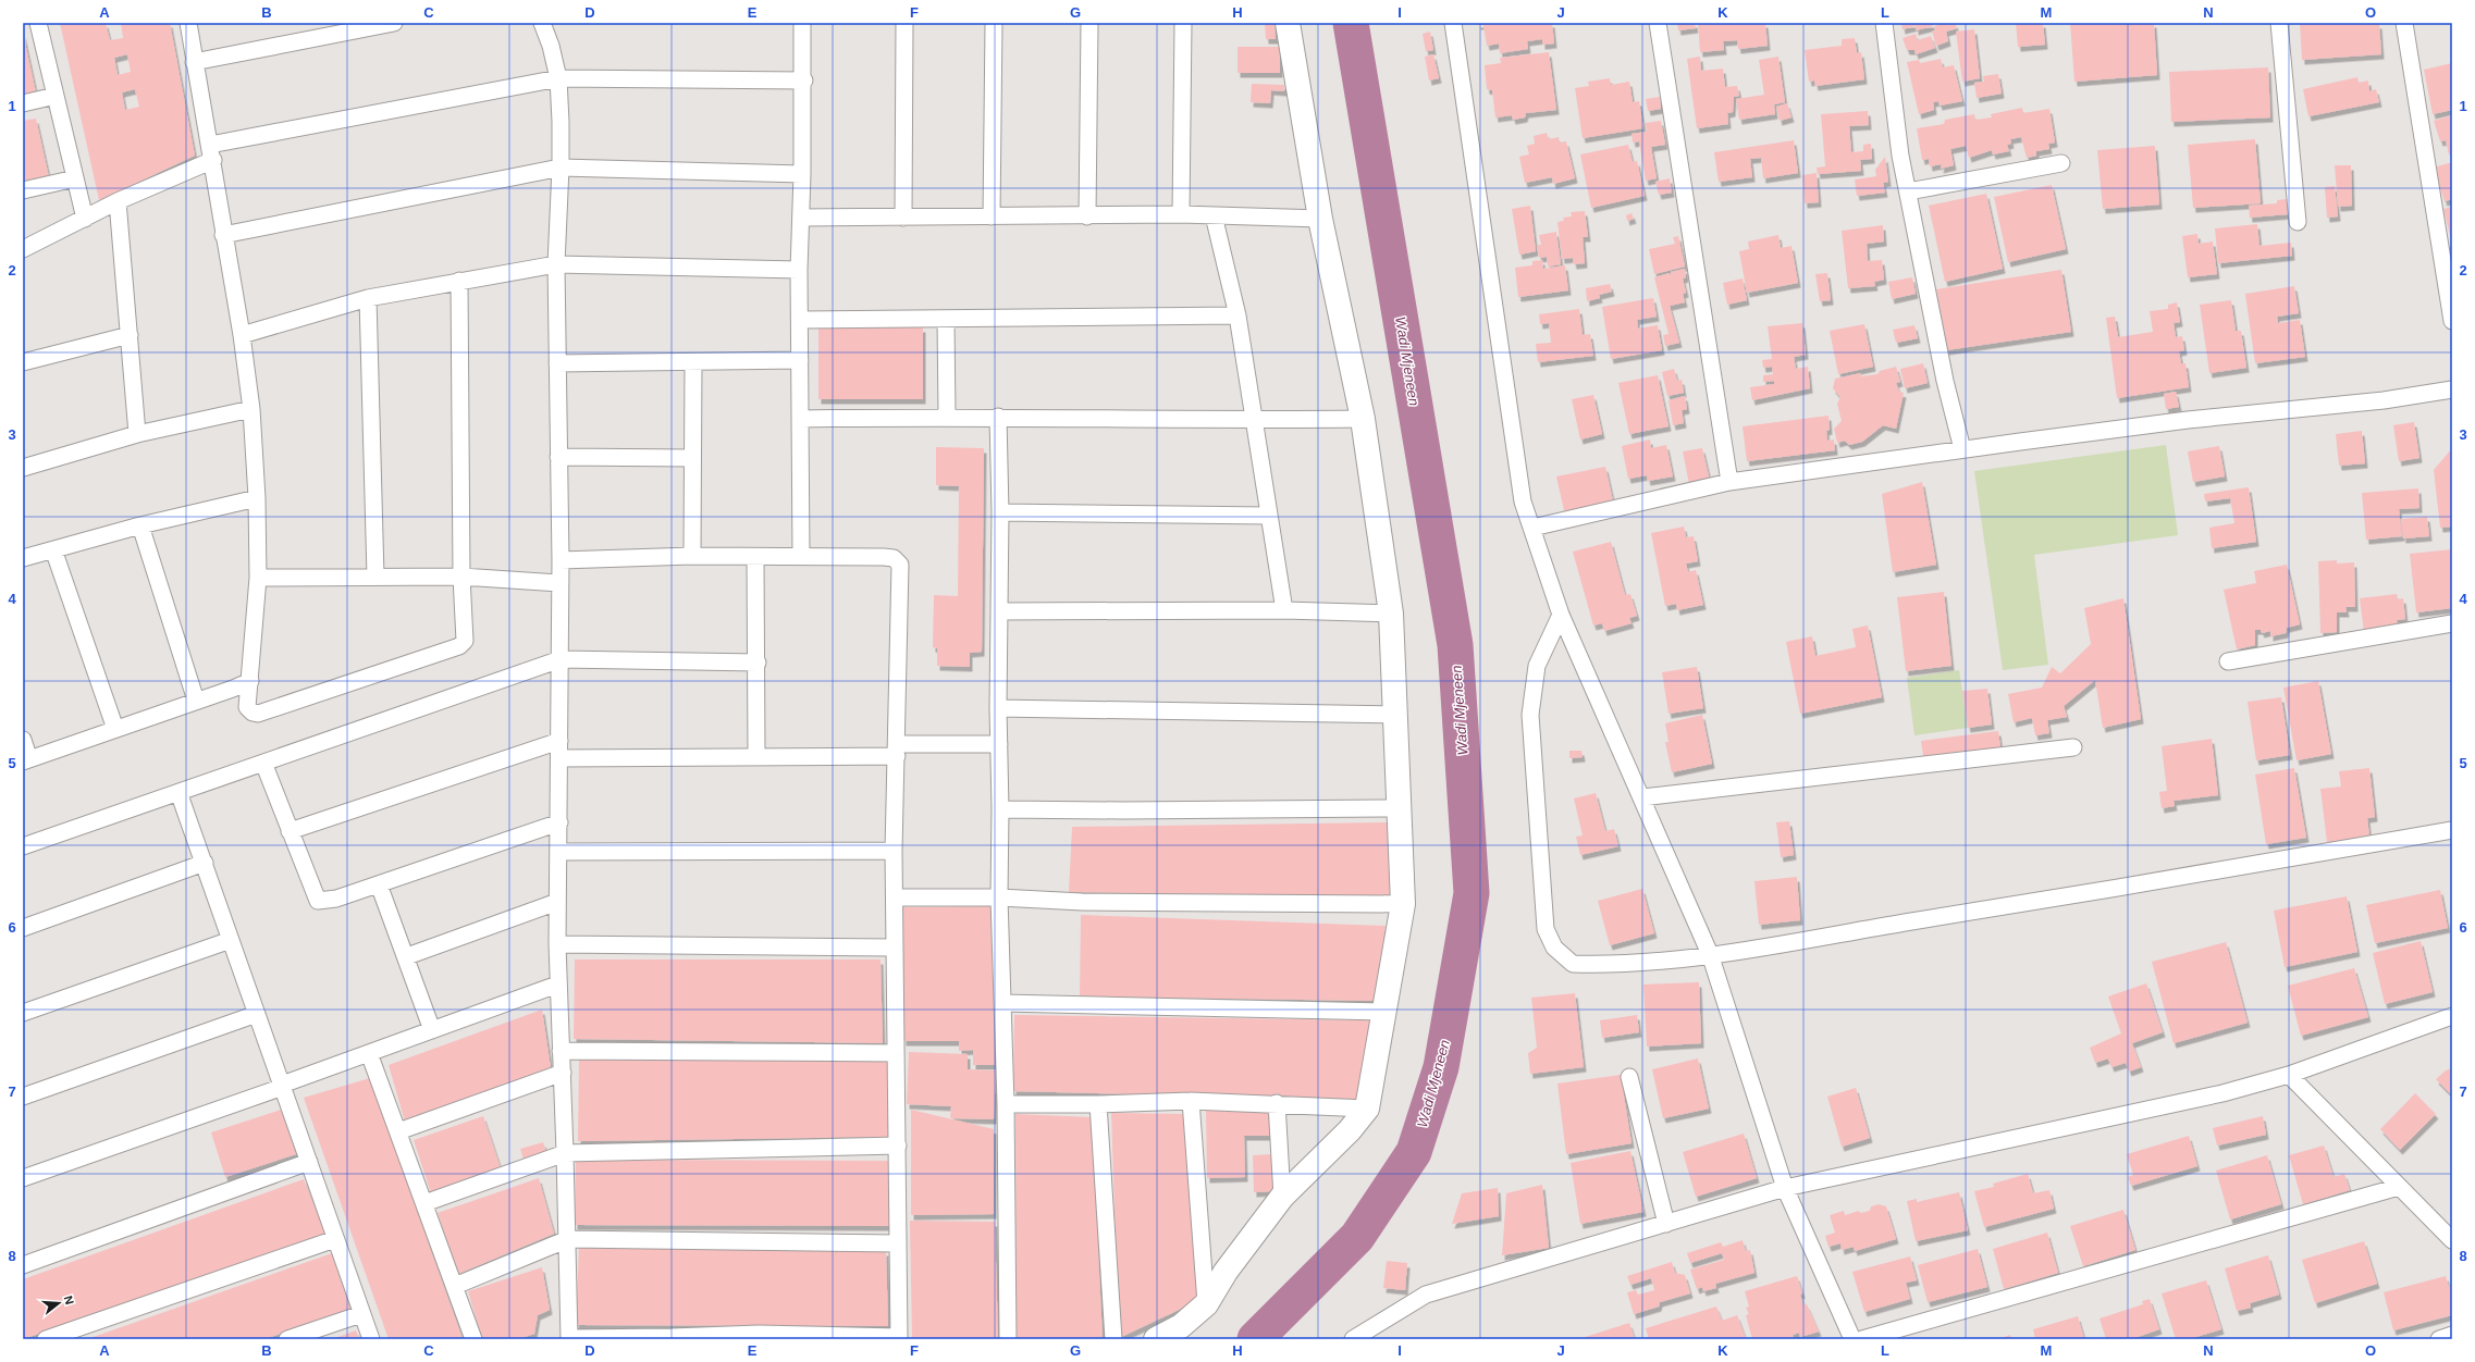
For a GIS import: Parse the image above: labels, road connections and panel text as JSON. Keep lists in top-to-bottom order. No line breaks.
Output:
{"water":["Wadi Mjeneen"],"north":"right","grid":{"columns":["A","B","C","D","E","F","G","H","I","J","K","L","M","N","O"],"rows":["1","2","3","4","5","6","7","8"]}}
